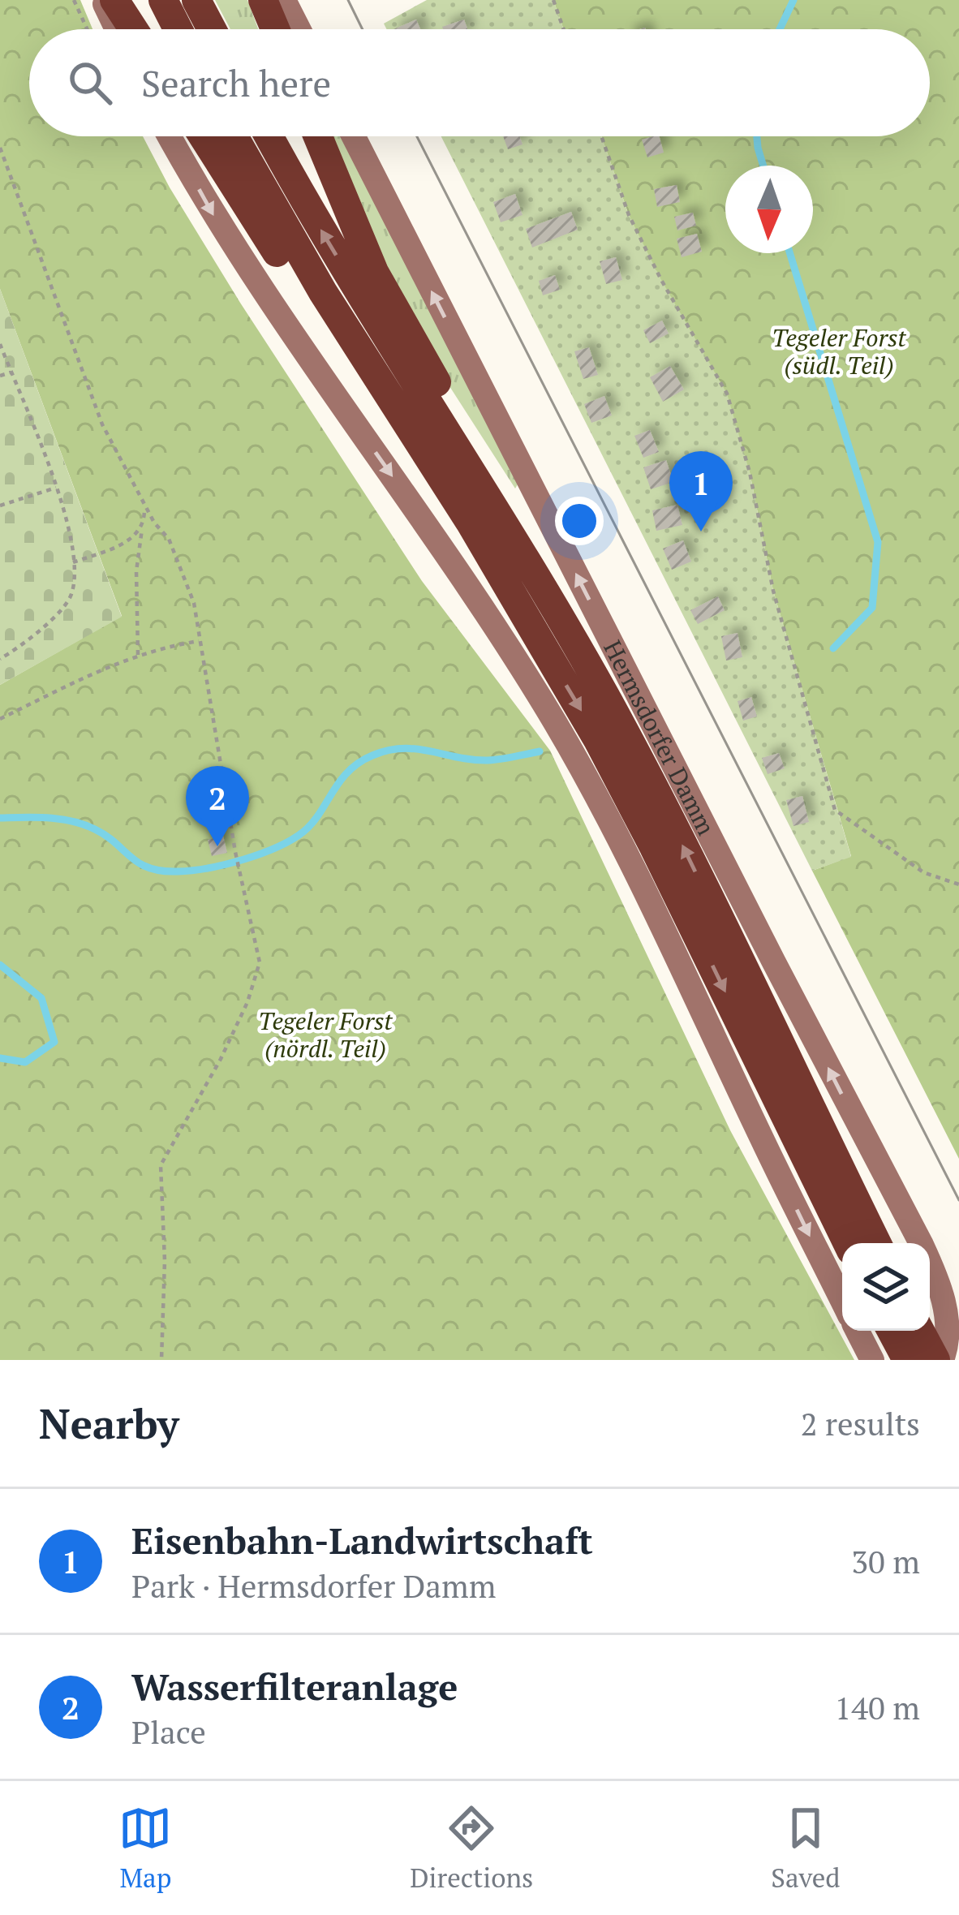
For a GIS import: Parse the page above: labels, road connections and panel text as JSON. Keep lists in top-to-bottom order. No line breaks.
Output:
{"streets":{"main road":["Hermsdorfer Damm"]},"parks":["Tegeler Forst (südl. Teil)","Tegeler Forst (nördl. Teil)"],"north":"bottom","page":{"search":"Search here","pins":["1","2"],"heading":["Nearby","2 results"],"list":[{"mark":"1","name":"Eisenbahn-Landwirtschaft","note":"Park · Hermsdorfer Damm","value":"30 m"},{"mark":"2","name":"Wasserfilteranlage","note":"Place","value":"140 m"}],"nav":["Map","Directions","Saved"]}}
